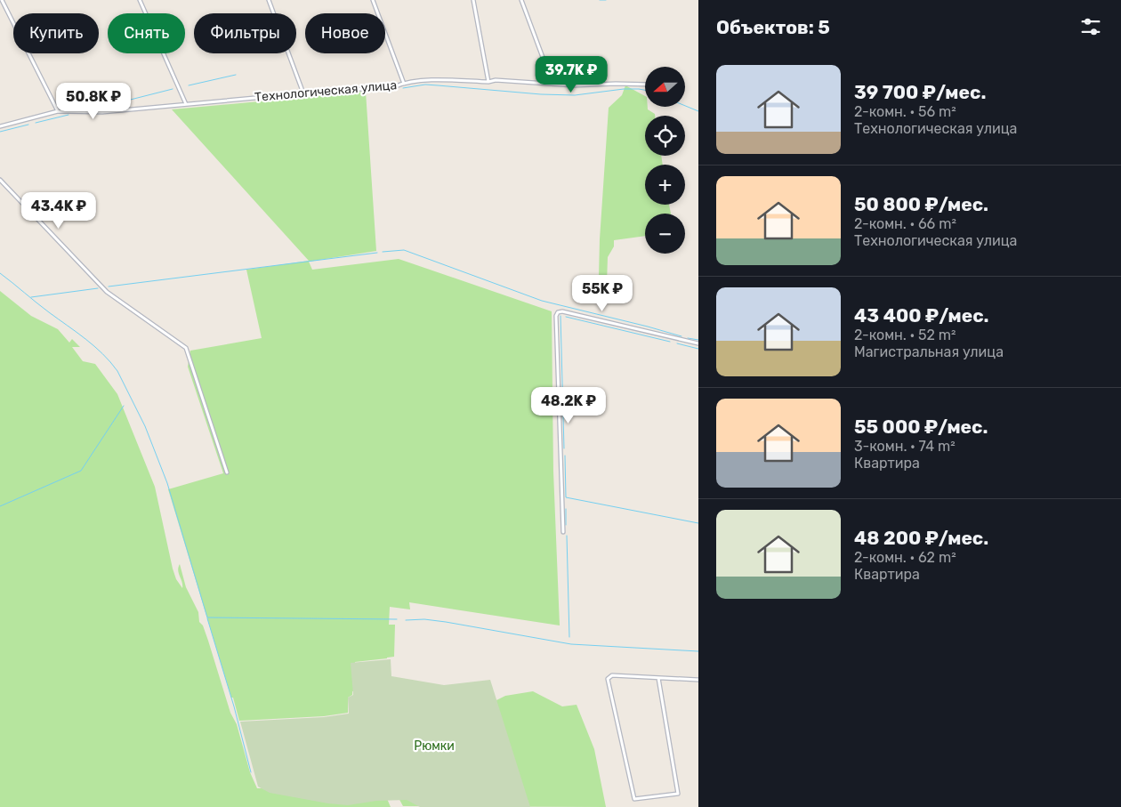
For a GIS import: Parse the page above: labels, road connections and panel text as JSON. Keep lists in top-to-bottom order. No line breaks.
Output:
{"streets":{"street":["Технологическая улица"]},"parks":["Рюмки"],"north":"left","page":{"heading":"Объектов: 5","chip":["Купить","Снять","Фильтры","Новое"],"list":[{"name":"39 700 ₽/мес.","note":"2-комн. · 56 m² · Технологическая улица"},{"name":"50 800 ₽/мес.","note":"2-комн. · 66 m² · Технологическая улица"},{"name":"43 400 ₽/мес.","note":"2-комн. · 52 m² · Магистральная улица"},{"name":"55 000 ₽/мес.","note":"3-комн. · 74 m² · Квартира"},{"name":"48 200 ₽/мес.","note":"2-комн. · 62 m² · Квартира"}],"price":["39.7K ₽","50.8K ₽","43.4K ₽","55K ₽","48.2K ₽"],"map_buttons":["+","−"]}}
